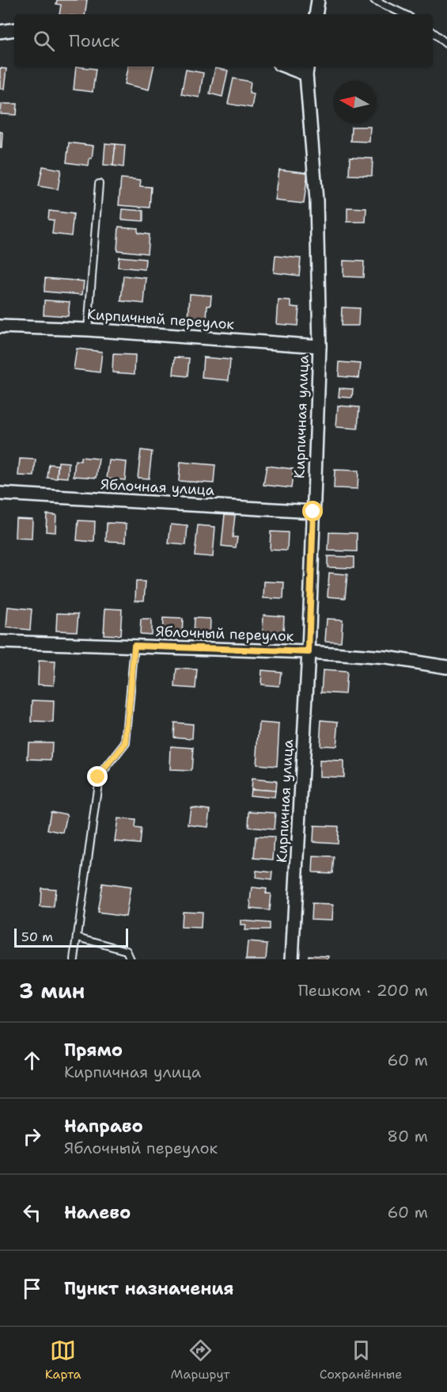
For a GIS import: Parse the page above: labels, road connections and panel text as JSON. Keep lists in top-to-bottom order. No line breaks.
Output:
{"streets":{"street":["Кирпичный переулок","Кирпичная улица","Яблочная улица","Яблочный переулок"]},"crossings":[["Кирпичный переулок","Кирпичная улица"],["Кирпичная улица","Яблочная улица"],["Кирпичная улица","Яблочный переулок"]],"scale_bar":"50 m","north":"left","page":{"search":"Поиск","scale":"50 m","heading":["3 мин","Пешком · 200 m"],"list":[["Прямо","Кирпичная улица","60 m"],["Направо","Яблочный переулок","80 m"],["Налево","60 m"],"Пункт назначения"],"nav":["Карта","Маршрут","Сохранённые"]}}
